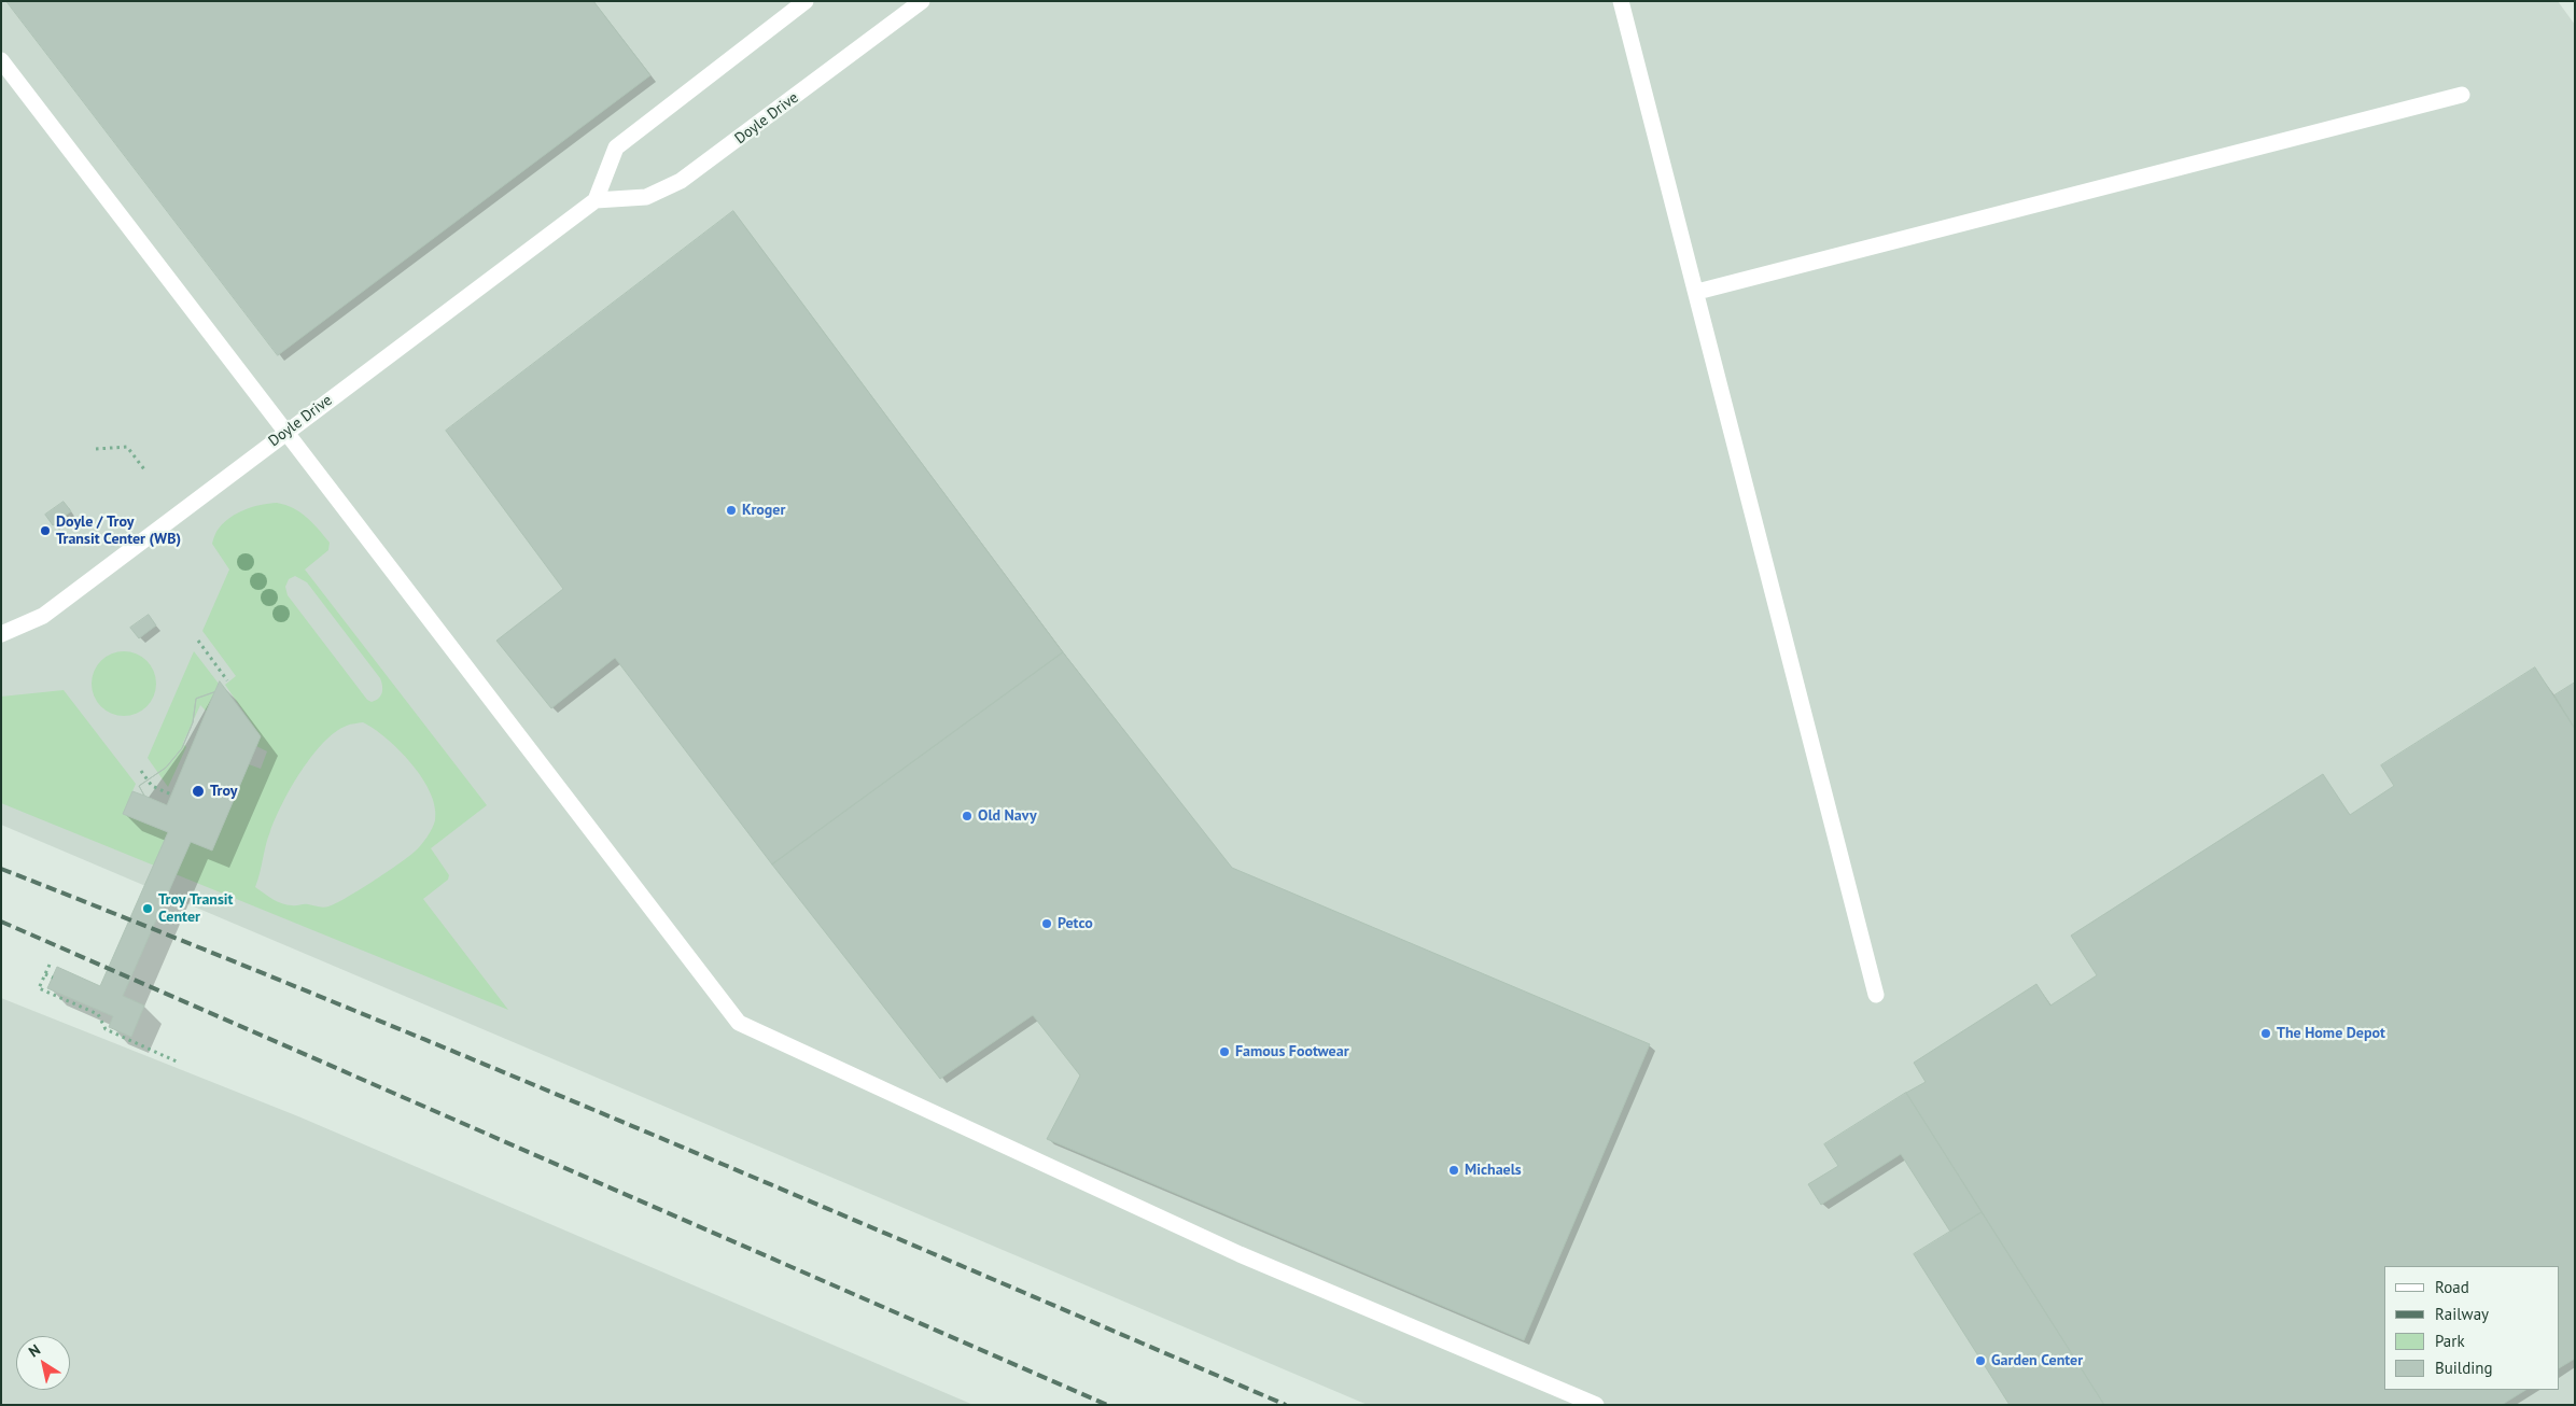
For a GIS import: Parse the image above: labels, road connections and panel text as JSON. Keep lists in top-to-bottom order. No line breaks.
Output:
{"streets":{"street":["Doyle Drive"]},"places":["Kroger","Doyle / Troy Transit Center (WB)","Troy","Old Navy","Troy Transit Center","Petco","The Home Depot","Famous Footwear","Michaels","Garden Center"],"legend":["Road","Railway","Park","Building"],"north":"top left"}
